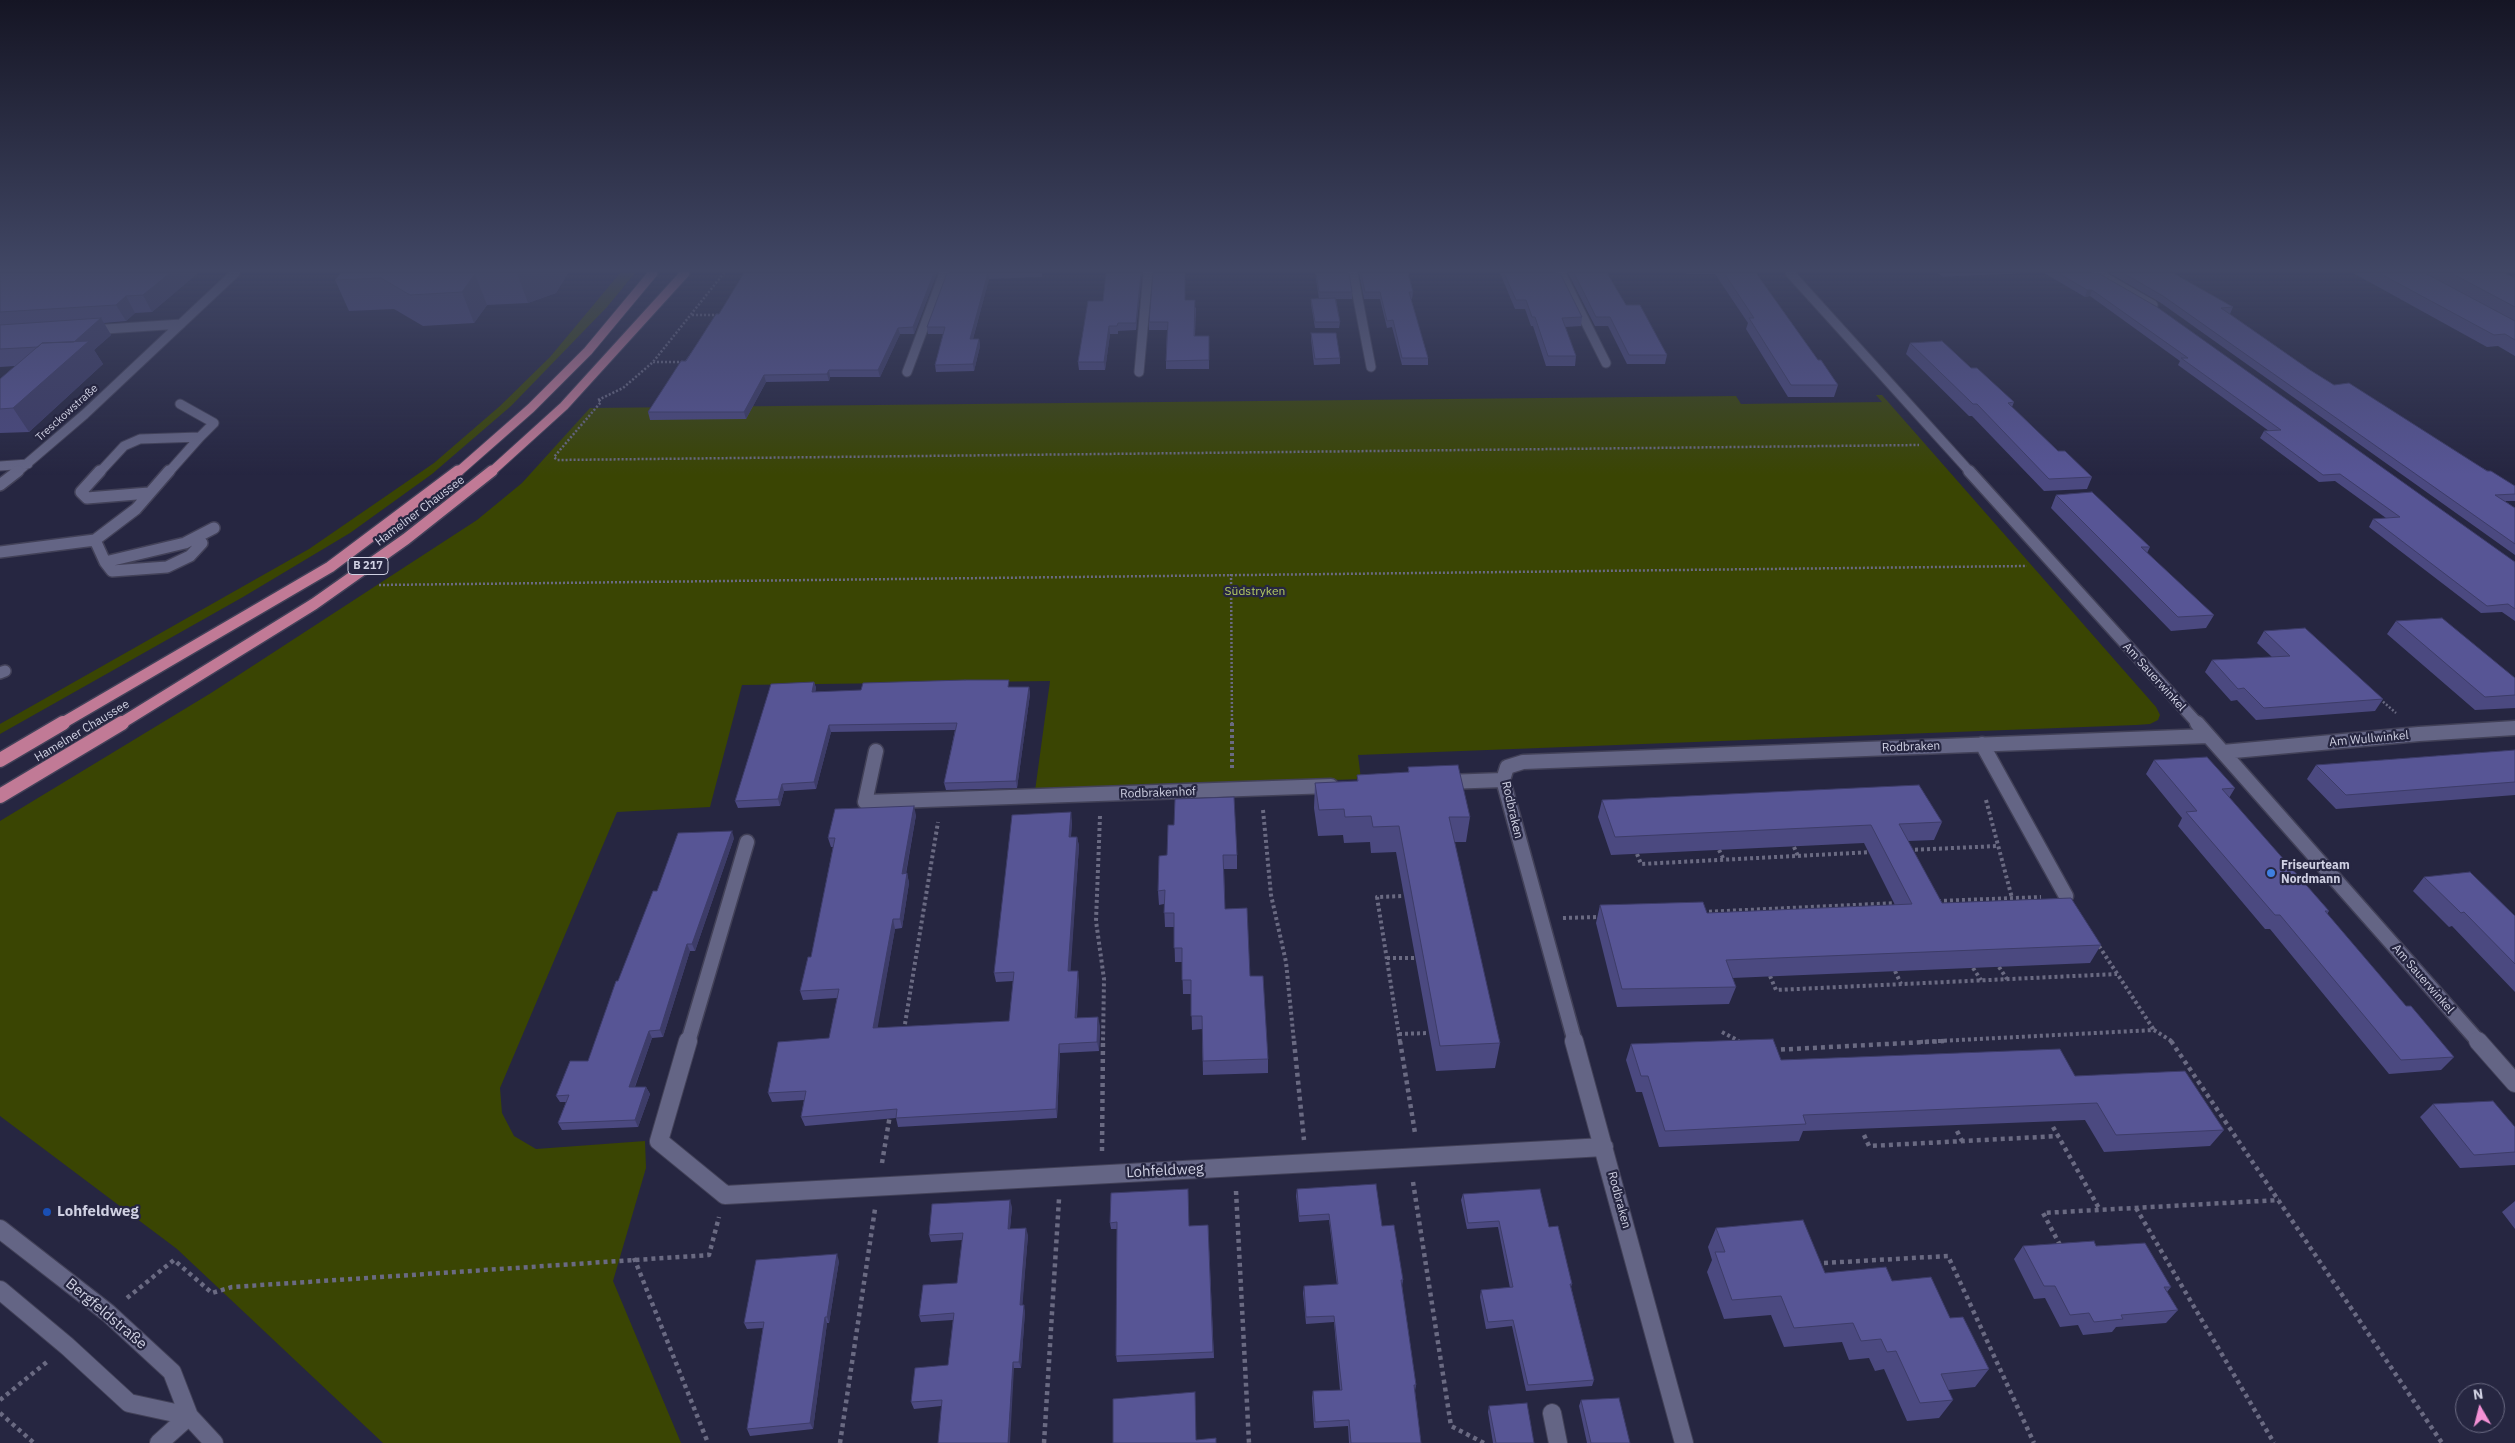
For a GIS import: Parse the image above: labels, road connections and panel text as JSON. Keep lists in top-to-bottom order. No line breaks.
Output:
{"streets":{"main road":["Hamelner Chaussee","B 217"],"street":["Tresckowstraße","Am Sauerwinkel","Am Wullwinkel","Rodbraken","Rodbrakenhof","Lohfeldweg","Bergfeldstraße"]},"crossings":[["Am Sauerwinkel","Am Wullwinkel"],["Am Sauerwinkel","Rodbraken"],["Rodbraken","Lohfeldweg"]],"parks":["Südstryken"],"places":["Friseurteam Nordmann","Lohfeldweg"],"north":"top"}
